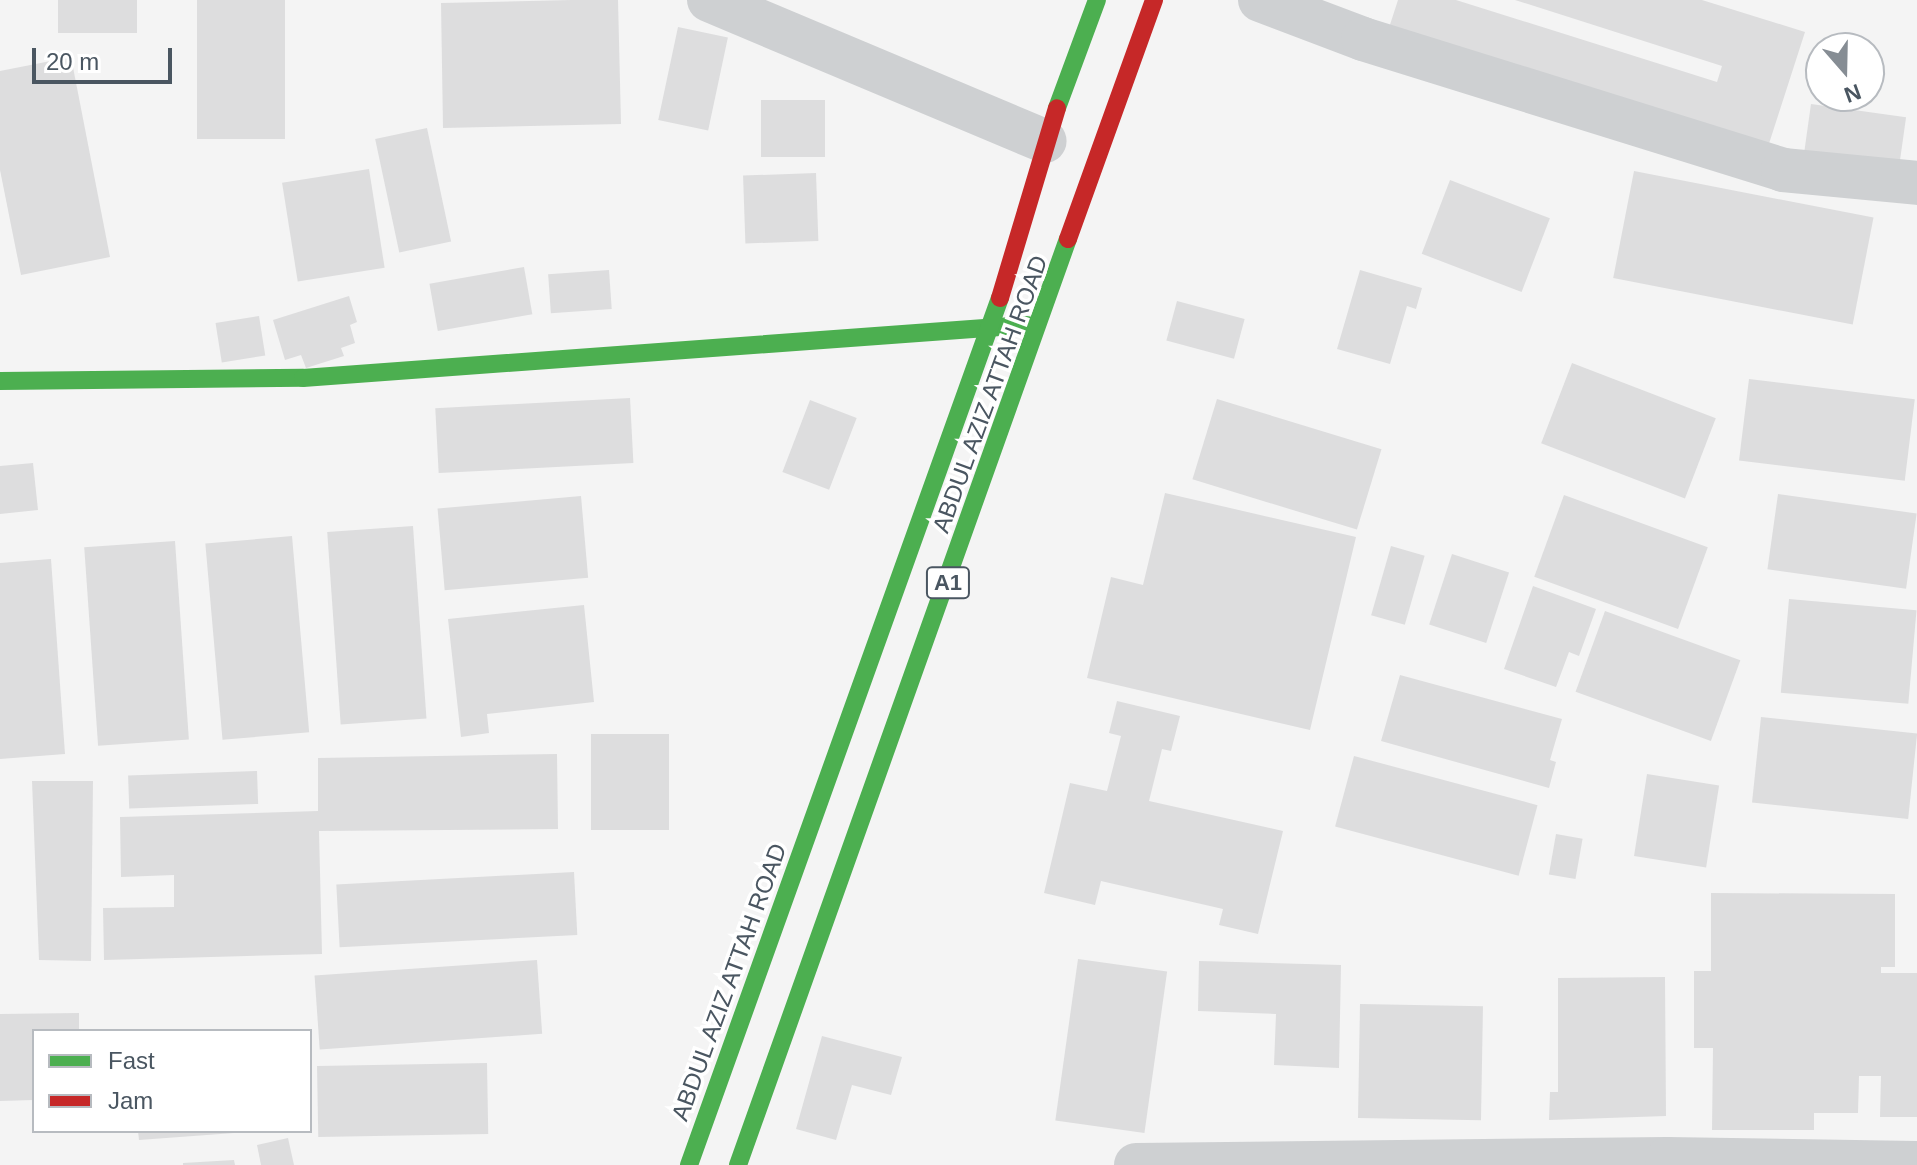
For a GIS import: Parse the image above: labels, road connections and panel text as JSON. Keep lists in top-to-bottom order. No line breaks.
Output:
{"streets":{"main road":["ABDUL AZIZ ATTAH ROAD","A1"]},"legend":["Fast","Jam"],"scale_bar":"20 m","north":"bottom"}
